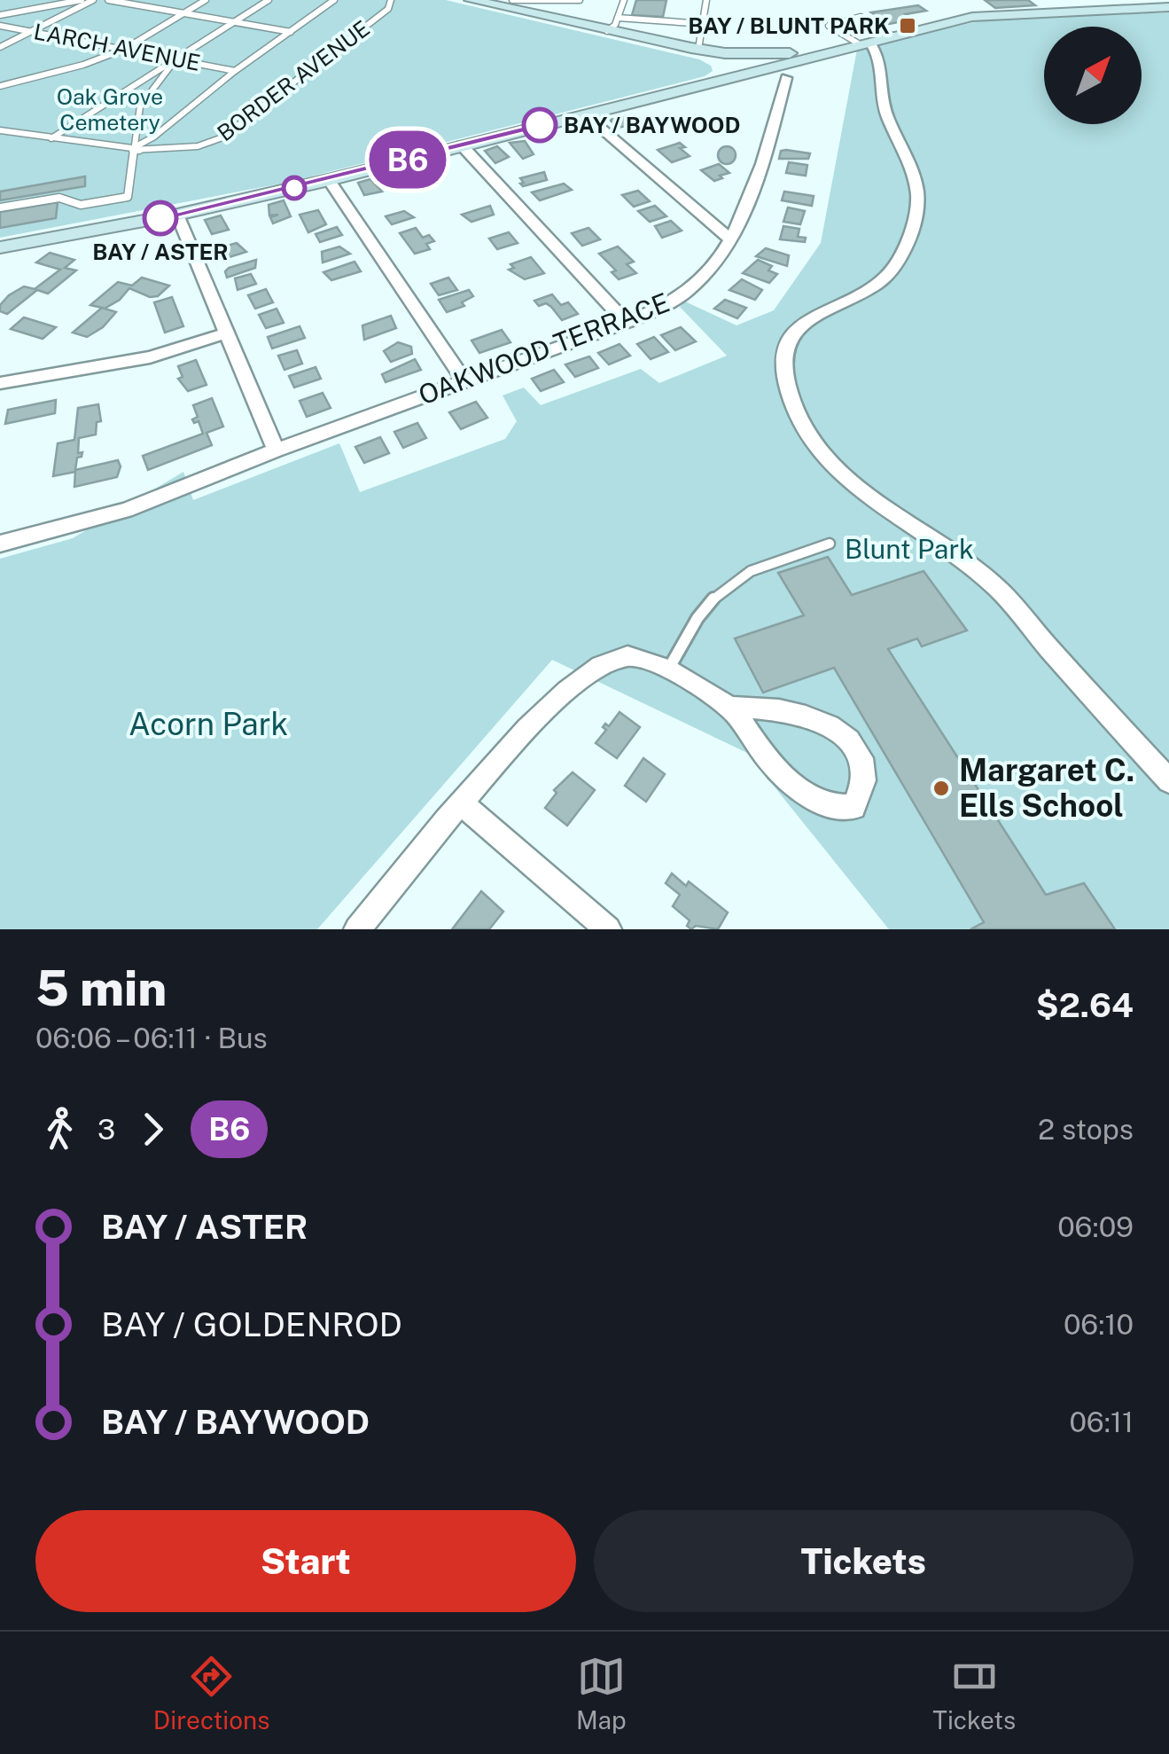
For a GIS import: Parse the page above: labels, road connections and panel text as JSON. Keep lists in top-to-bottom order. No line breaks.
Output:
{"streets":{"street":["OAKWOOD TERRACE"],"lane":["LARCH AVENUE","BORDER AVENUE"]},"parks":["Oak Grove Cemetery","Blunt Park","Acorn Park"],"places":{"transit":["BAY / BLUNT PARK"],"other":["BAY / BAYWOOD","BAY / ASTER","Margaret C. Ells School"]},"lines":["bus line B6"],"north":"top right","page":{"on_map":"B6","heading":["5 min","06:06 – 06:11 · Bus","$2.64"],"legs":["3","B6","2 stops"],"list":[{"name":"BAY / ASTER","value":"06:09"},{"name":"BAY / GOLDENROD","value":"06:10"},{"name":"BAY / BAYWOOD","value":"06:11"}],"buttons":["Start","Tickets"],"tabs":["Directions","Map","Tickets"]}}
